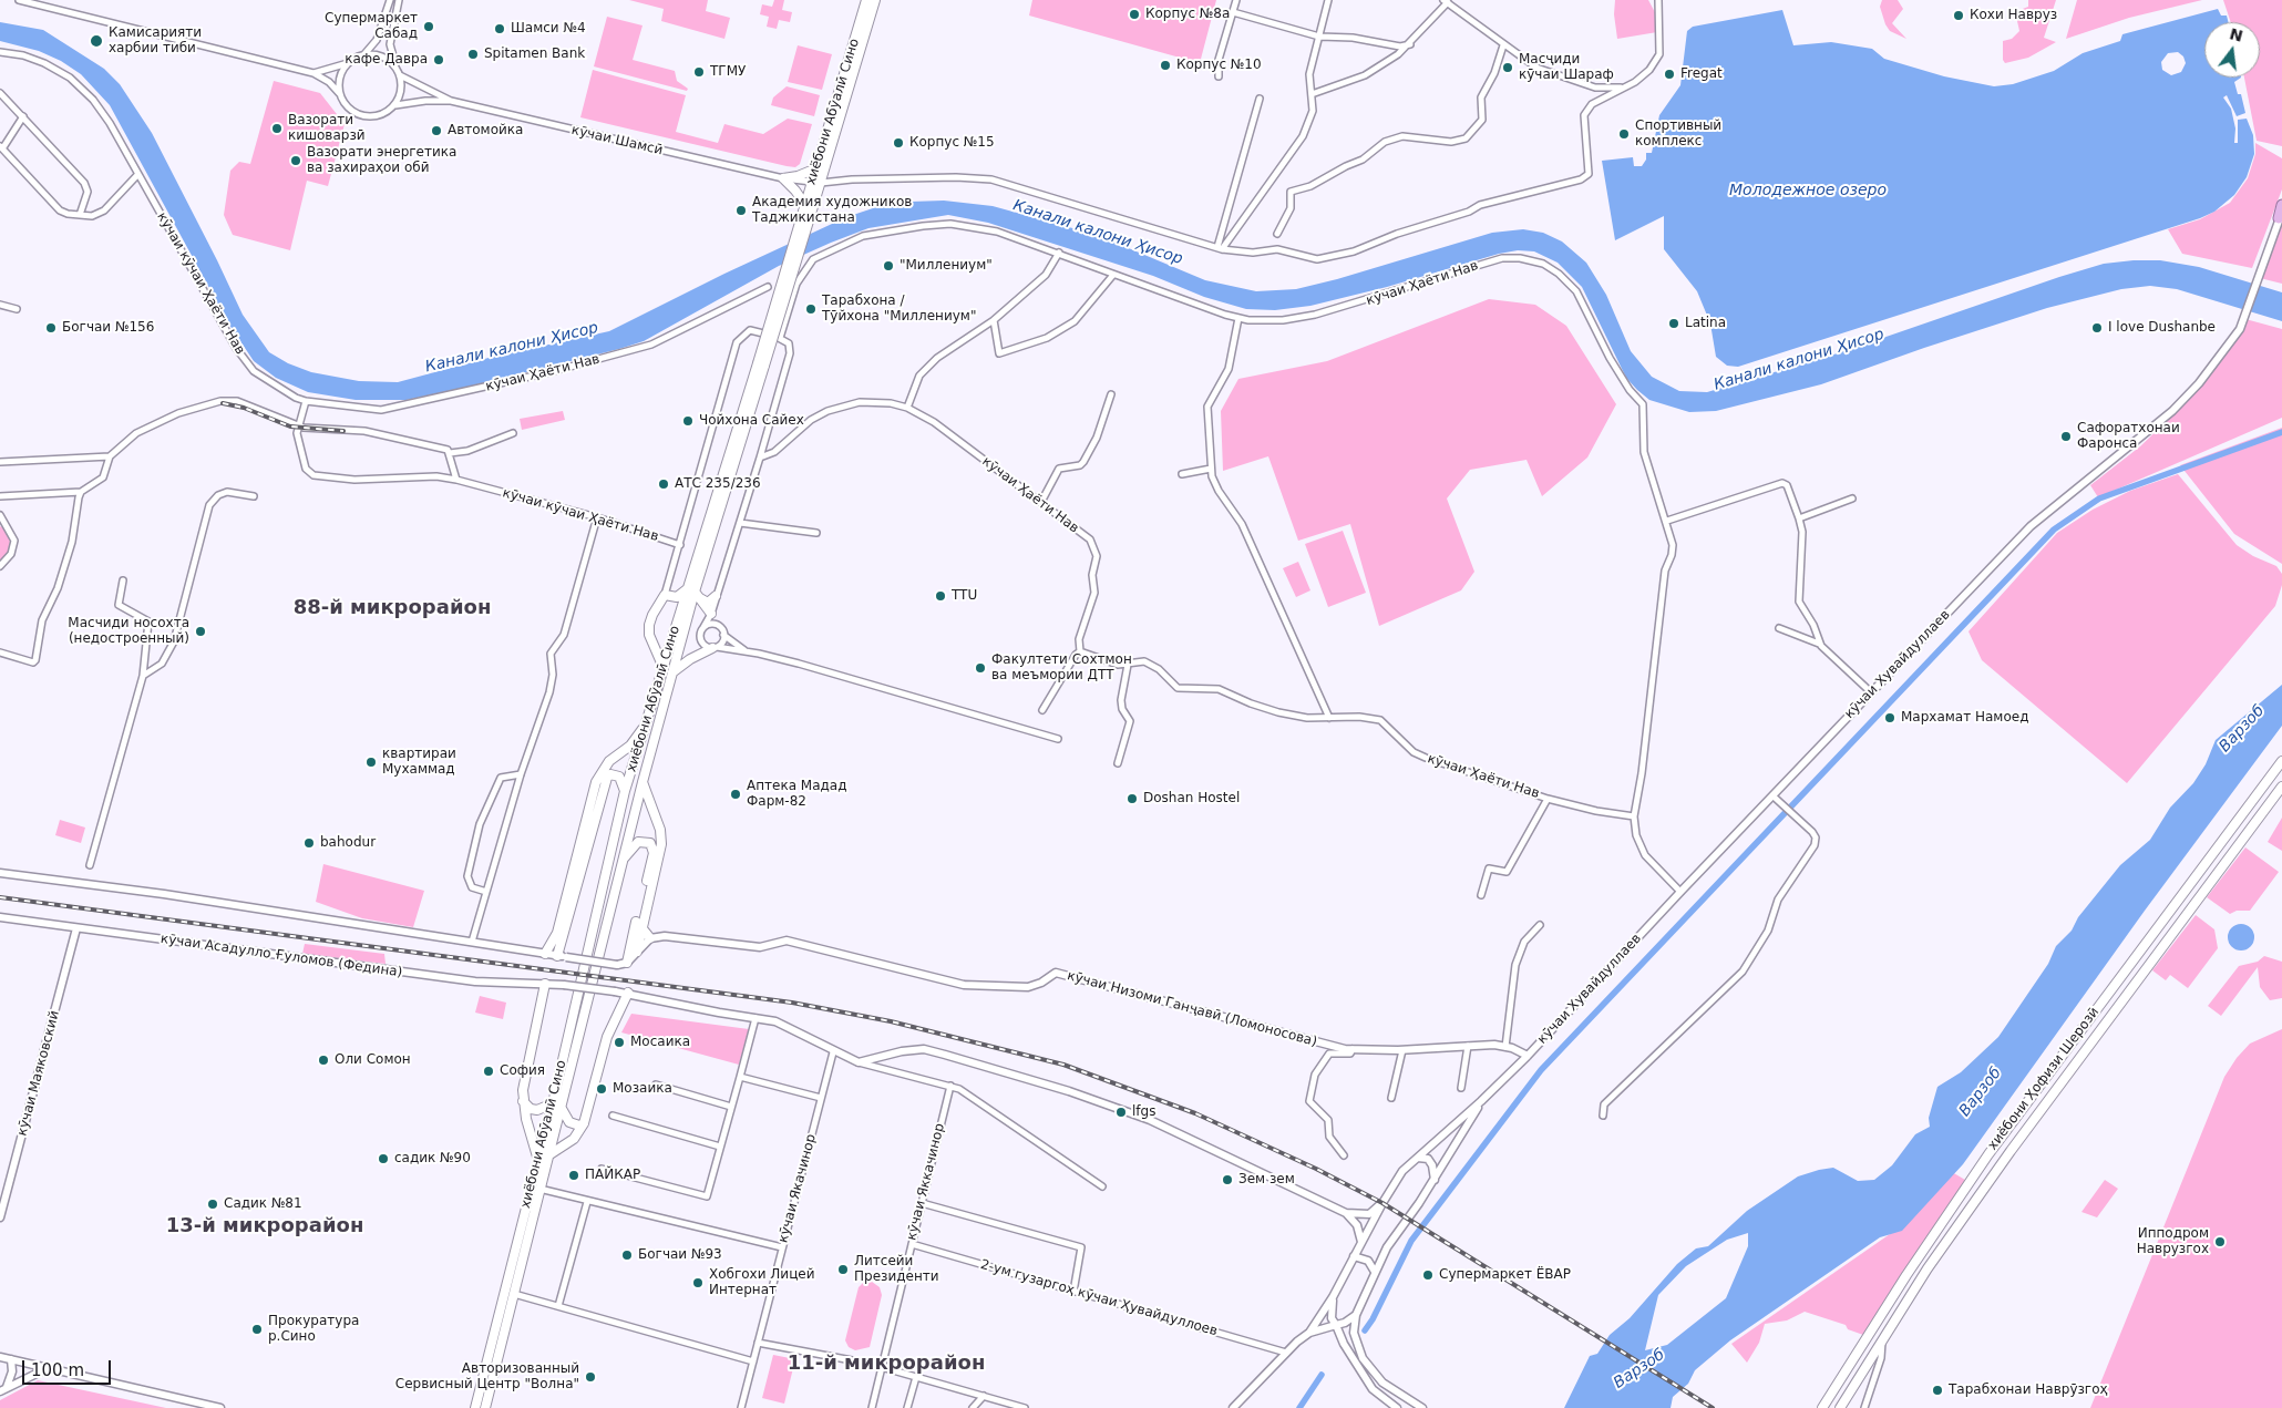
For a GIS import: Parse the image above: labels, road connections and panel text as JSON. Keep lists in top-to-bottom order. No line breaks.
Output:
{"streets":{"main road":["хиёбони Абӯалӣ Сино","хиёбони Ҳофизи Шерозӣ"],"street":["кӯчаи Шамсӣ","кӯчаи кӯчаи Ҳаёти Нав","кӯчаи Ҳаёти Нав","кӯчаи Хувайдуллаев","кӯчаи Асадулло Ғуломов (Федина)","кӯчаи Низоми Ганҷавӣ (Ломоносова)","кӯчаи Маяковский","кӯчаи Яккачинор","кӯчаи Якачинор","2-ум гузаргоҳ кӯчаи Ҳувайдуллоев"]},"crossings":[["хиёбони Абӯалӣ Сино","кӯчаи Шамсӣ"],["кӯчаи кӯчаи Ҳаёти Нав","кӯчаи Ҳаёти Нав"],["кӯчаи Хувайдуллаев","кӯчаи Низоми Ганҷавӣ (Ломоносова)"],["кӯчаи Хувайдуллаев","2-ум гузаргоҳ кӯчаи Ҳувайдуллоев"],["кӯчаи Асадулло Ғуломов (Федина)","кӯчаи Маяковский"],["кӯчаи Яккачинор","2-ум гузаргоҳ кӯчаи Ҳувайдуллоев"]],"districts":["88-й микрорайон","13-й микрорайон","11-й микрорайон"],"water":["Молодежное озеро","Канали калони Ҳисор","Варзоб"],"places":["Корпус №8а","Кохи Навруз","Супермаркет Сабад","Шамси №4","Камисарияти харбии тиби","Spitamen Bank","кафе Давра","Корпус №10","Масҷиди кӯчаи Шараф","ТГМУ","Fregat","Вазорати кишоварзӣ","Автомойка","Спортивный комплекс","Корпус №15","Вазорати энергетика ва захираҳои обӣ","Академия художников Таджикистана","\"Миллениум\"","Тарабхона / Тӯйхона \"Миллениум\"","Latina","Богчаи №156","I love Dushanbe","Чойхона Сайех","Сафоратхонаи Фаронса","АТС 235/236","TTU","Масчиди носохта (недостроенный)","Факултети Сохтмон ва меъмории ДТТ","Мархамат Намоед","квартираи Мухаммад","Аптека Мадад Фарм-82","Doshan Hostel","bahodur","Мосаика","Оли Сомон","София","Мозаика","lfgs","садик №90","ПАЙКАР","Зем зем","Садик №81","Ипподром Наврузгох","Богчаи №93","Литсейи Президенти","Супермаркет ЁВАР","Хобгохи Лицей Интернат","Прокуратура р.Сино","Авторизованный Сервисный Центр \"Волна\"","Тарабхонаи Наврӯзгоҳ"],"scale_bar":"100 m","north":"top"}
